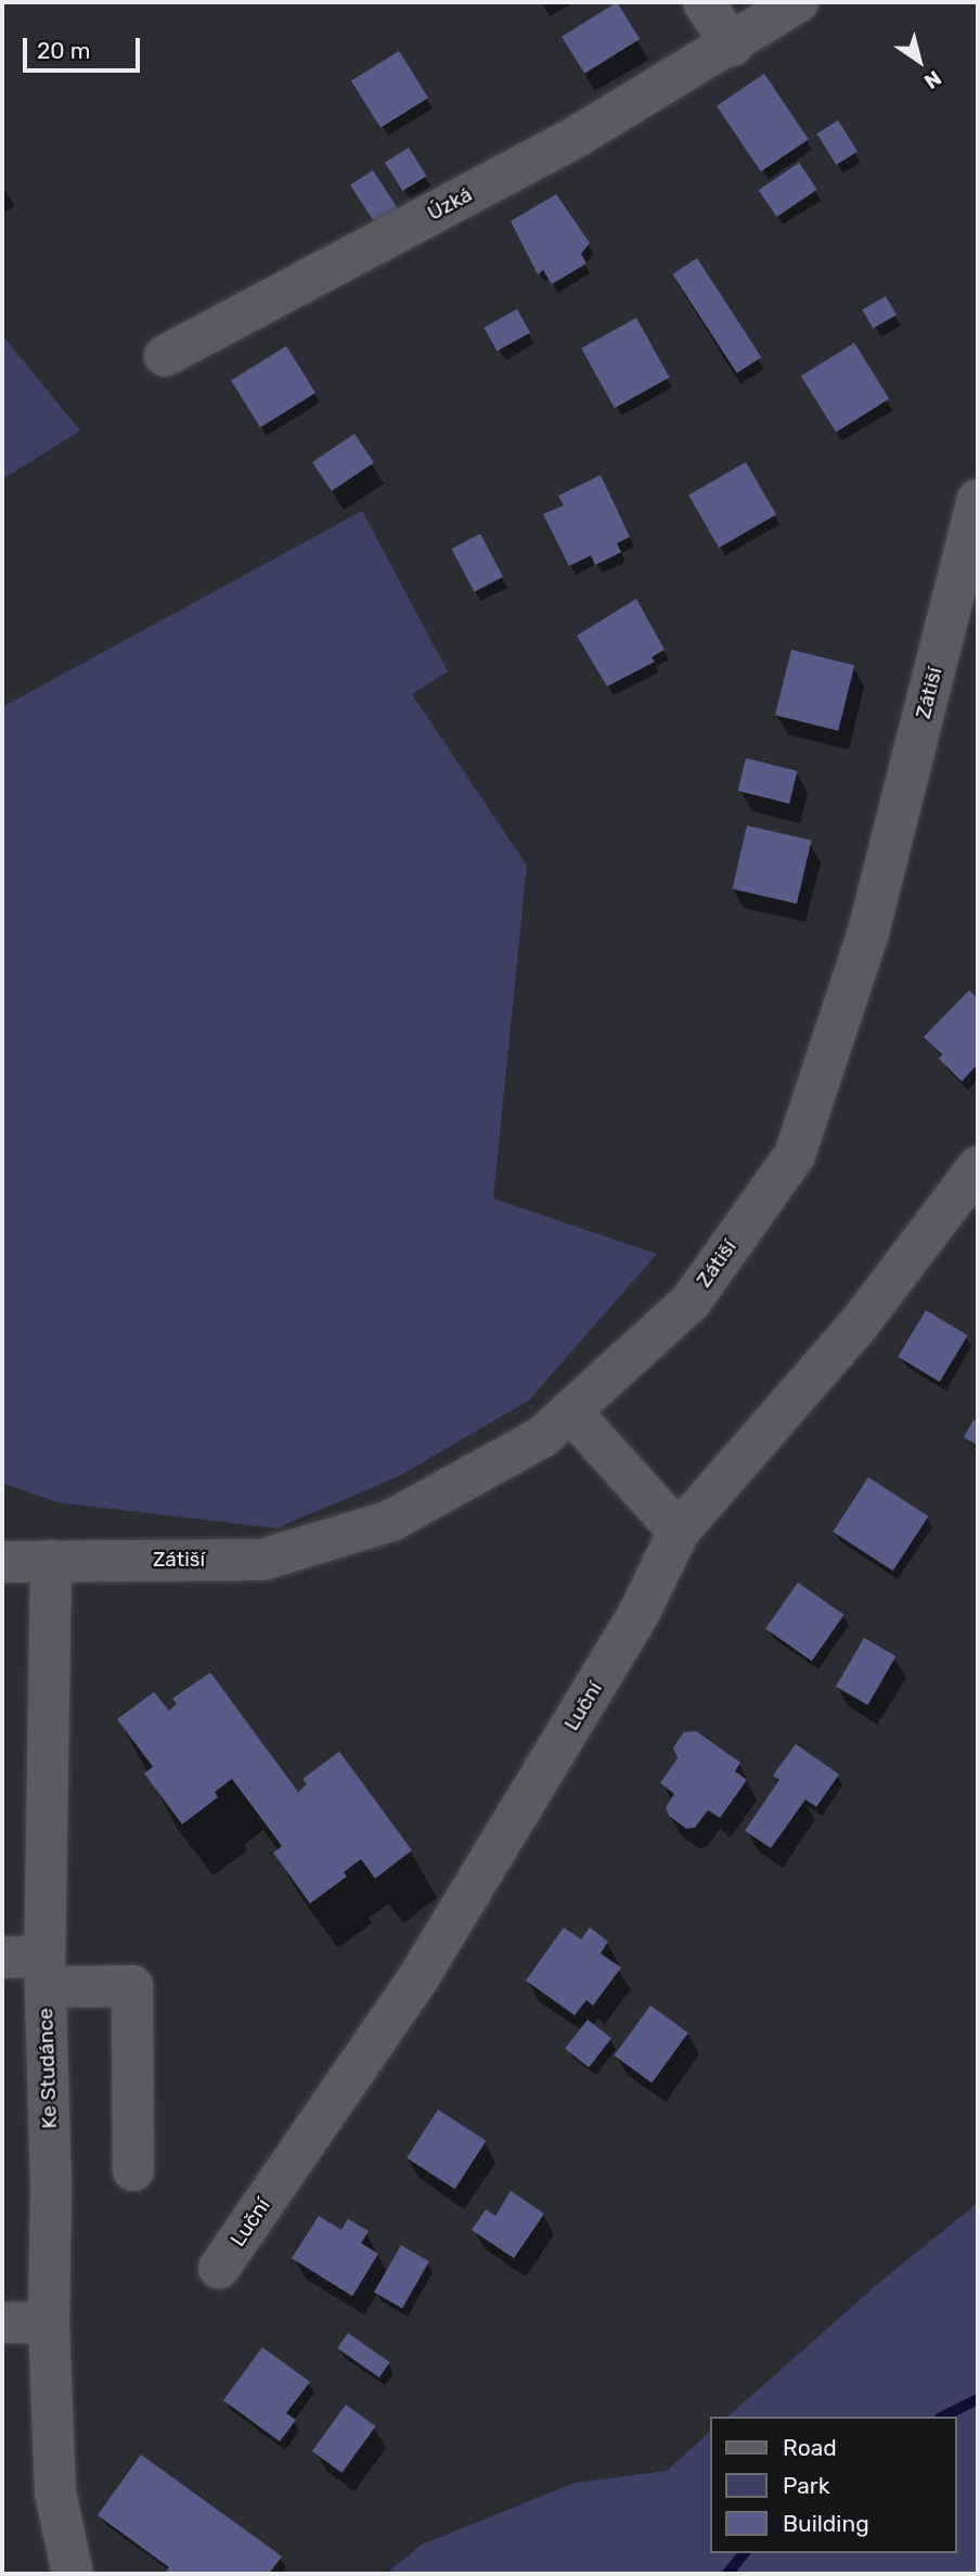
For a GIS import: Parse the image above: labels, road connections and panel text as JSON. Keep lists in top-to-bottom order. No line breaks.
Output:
{"streets":{"street":["Úzká","Zátiší","Luční","Ke Studánce"]},"crossings":[["Zátiší","Ke Studánce"]],"legend":["Road","Park","Building"],"scale_bar":"20 m","north":"bottom right"}
